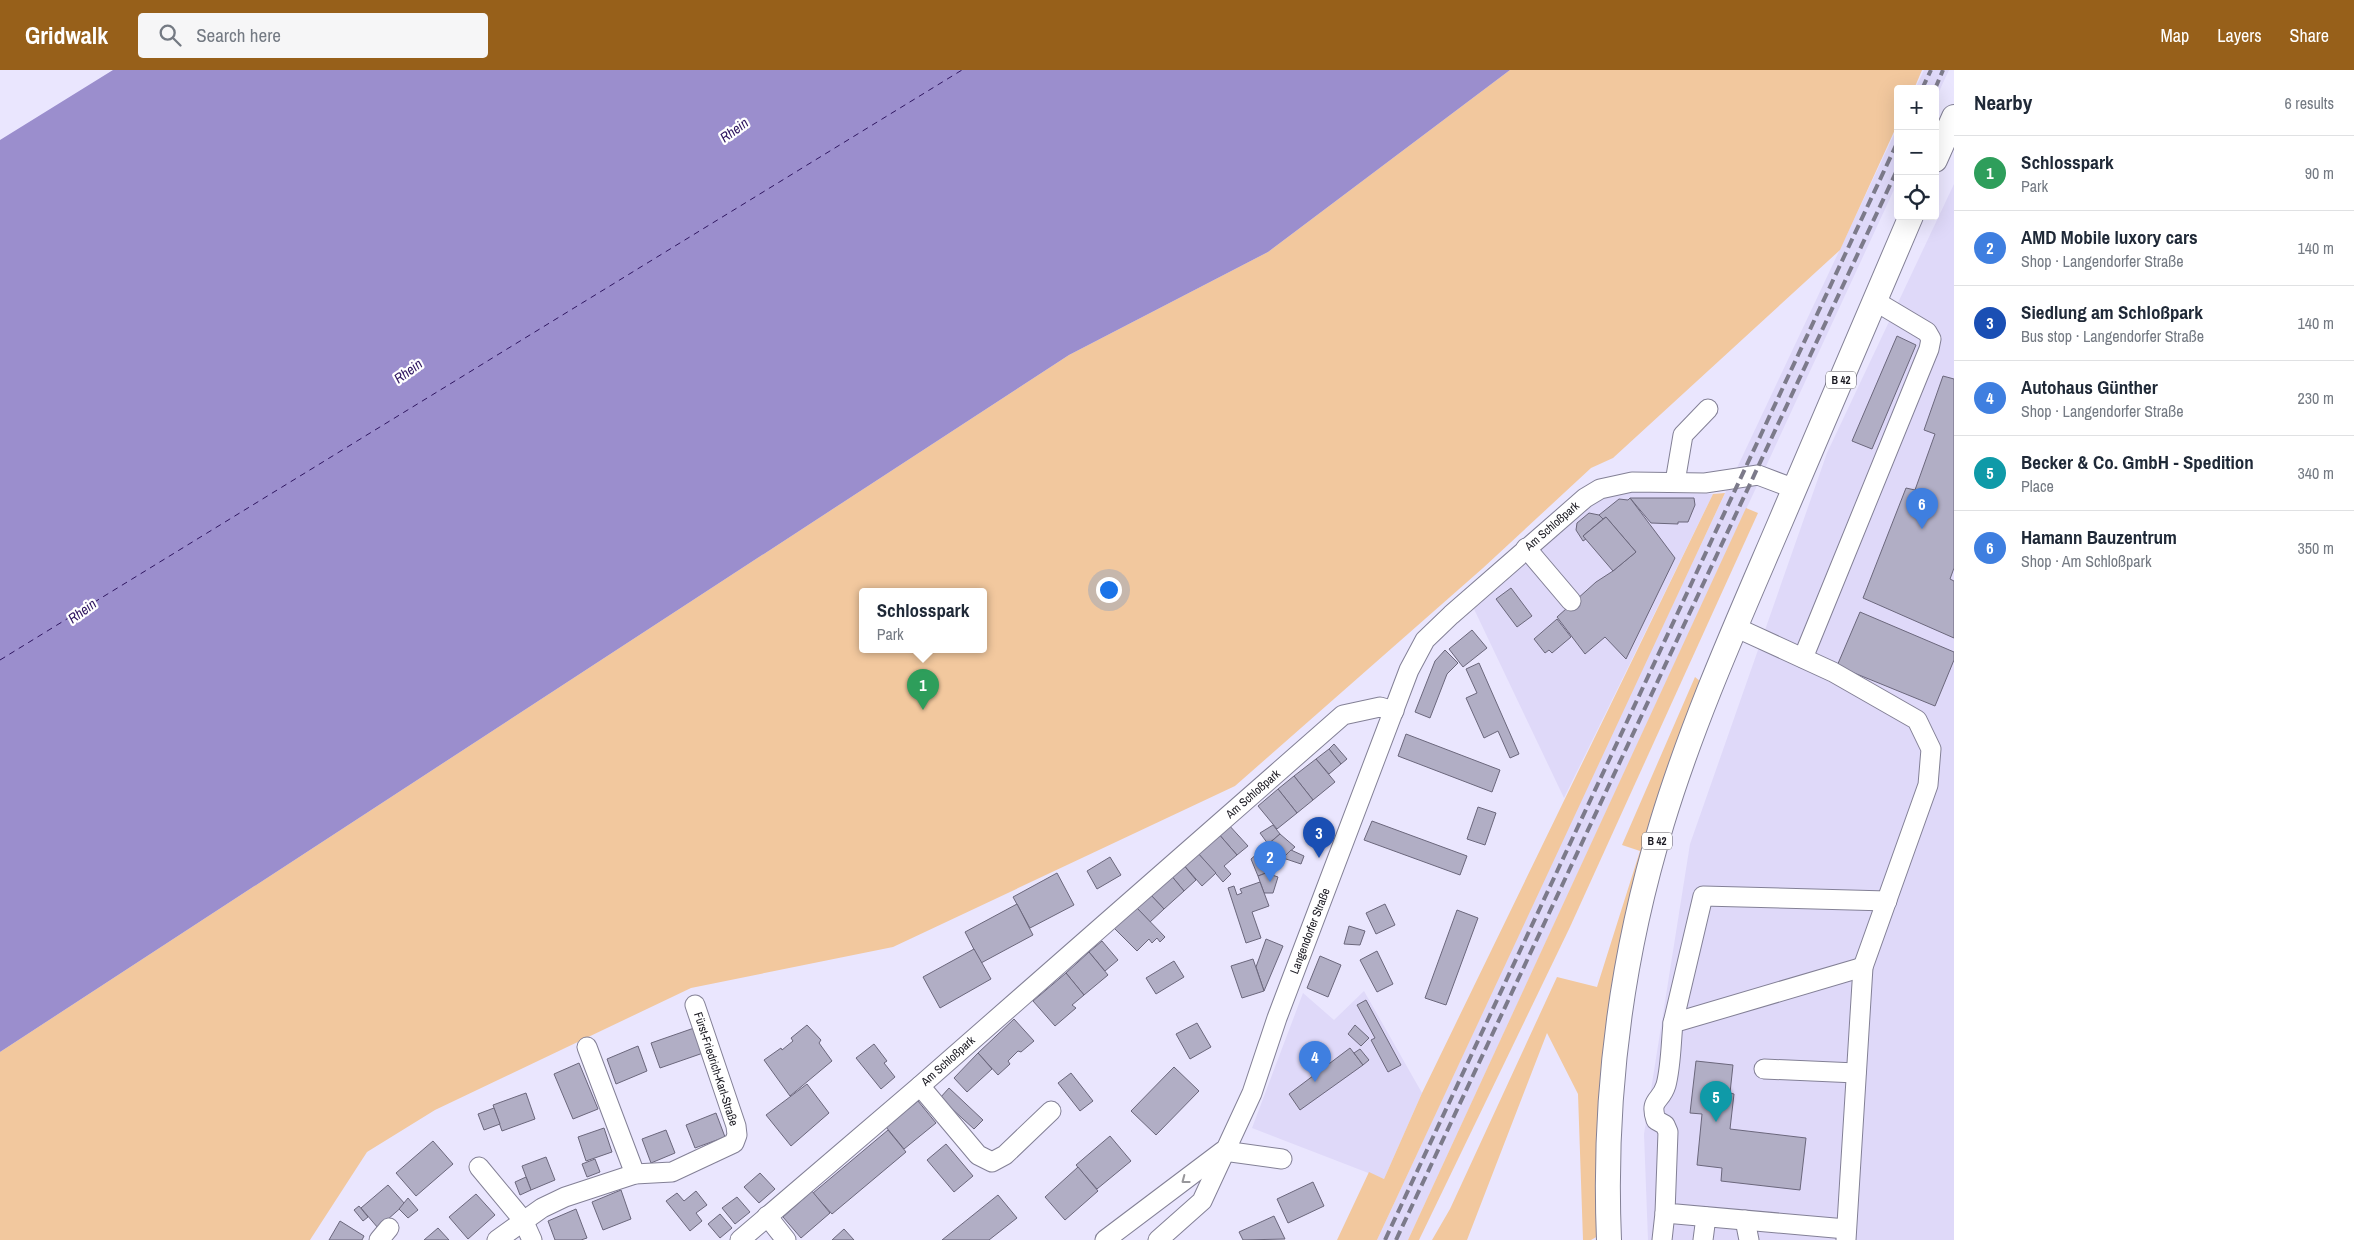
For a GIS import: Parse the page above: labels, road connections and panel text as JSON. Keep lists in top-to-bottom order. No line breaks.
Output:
{"streets":{"main road":["B 42"],"street":["Am Schloßpark","Langendorfer Straße","Fürst-Friedrich-Karl-Straße"]},"crossings":[["B 42","Am Schloßpark"],["Am Schloßpark","Langendorfer Straße"]],"water":["Rhein"],"page":{"header":"Gridwalk","search":"Search here","nav":["Map","Layers","Share"],"heading":["Nearby","6 results"],"map_buttons":["+","−"],"list":[{"mark":"1","name":"Schlosspark","note":"Park","value":"90 m"},{"mark":"2","name":"AMD Mobile luxory cars","note":"Shop · Langendorfer Straße","value":"140 m"},{"mark":"3","name":"Siedlung am Schloßpark","note":"Bus stop · Langendorfer Straße","value":"140 m"},{"mark":"4","name":"Autohaus Günther","note":"Shop · Langendorfer Straße","value":"230 m"},{"mark":"5","name":"Becker & Co. GmbH - Spedition","note":"Place","value":"340 m"},{"mark":"6","name":"Hamann Bauzentrum","note":"Shop · Am Schloßpark","value":"350 m"}],"pins":["6","1","3","2","4","5"],"popup":["Schlosspark","Park"]}}
